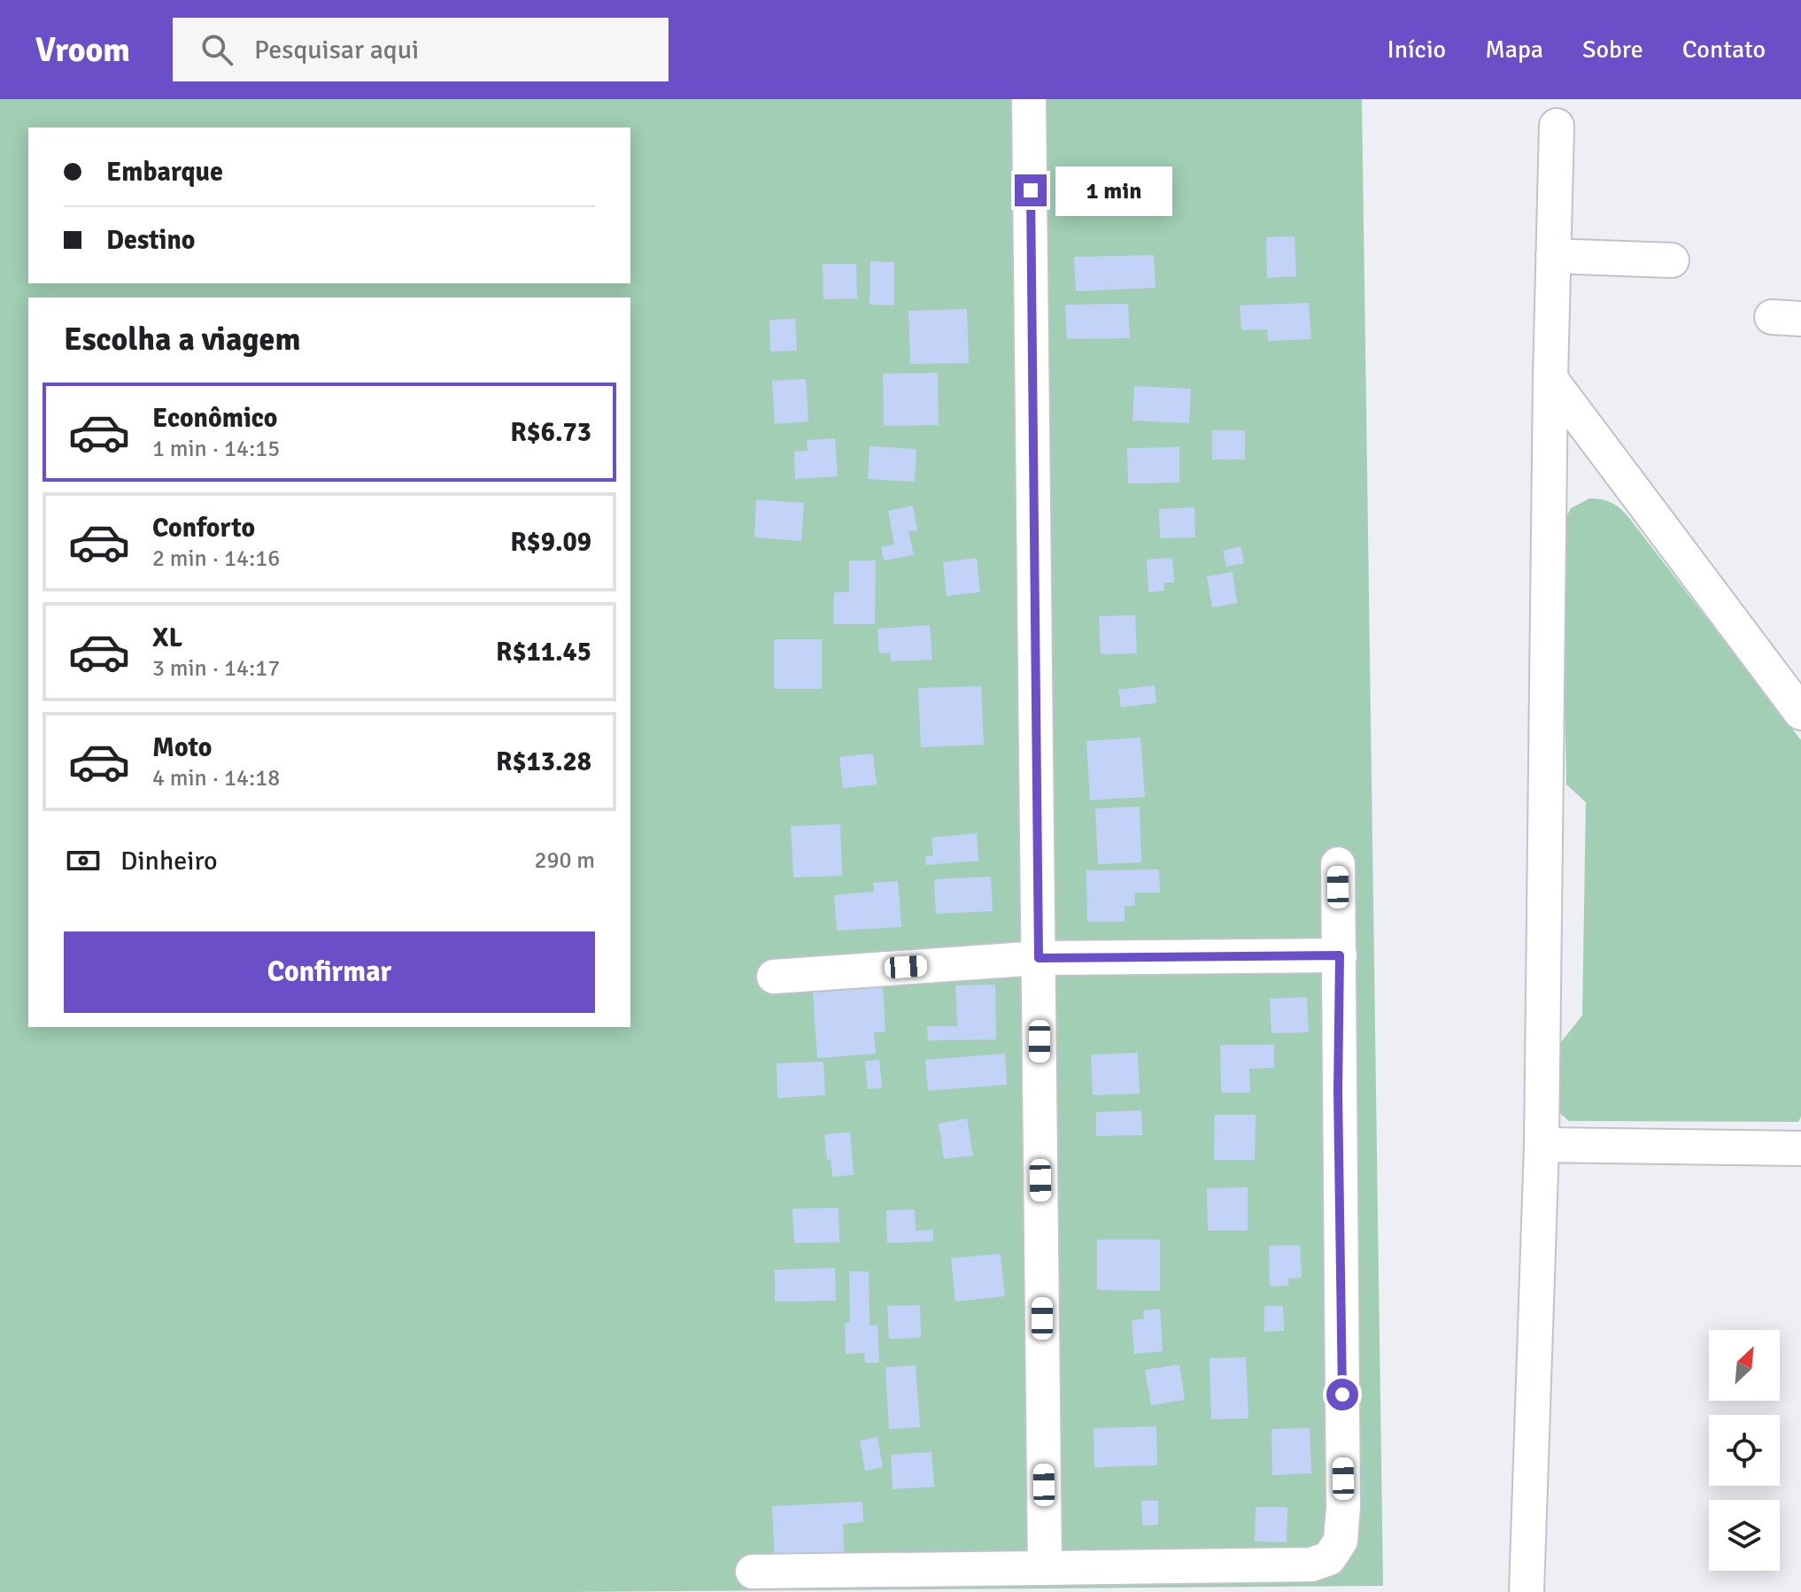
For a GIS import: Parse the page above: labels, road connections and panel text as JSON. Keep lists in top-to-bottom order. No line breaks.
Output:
{"north":"top right","page":{"header":"Vroom","search":"Pesquisar aqui","nav":["Início","Mapa","Sobre","Contato"],"banner":["Embarque","Destino"],"bubble":"1 min","heading":"Escolha a viagem","list":[{"name":"Econômico","note":"1 min · 14:15","value":"R$6.73"},{"name":"Conforto","note":"2 min · 14:16","value":"R$9.09"},{"name":"XL","note":"3 min · 14:17","value":"R$11.45"},{"name":"Moto","note":"4 min · 14:18","value":"R$13.28"}],"pay":["Dinheiro","290 m"],"buttons":"Confirmar"}}
